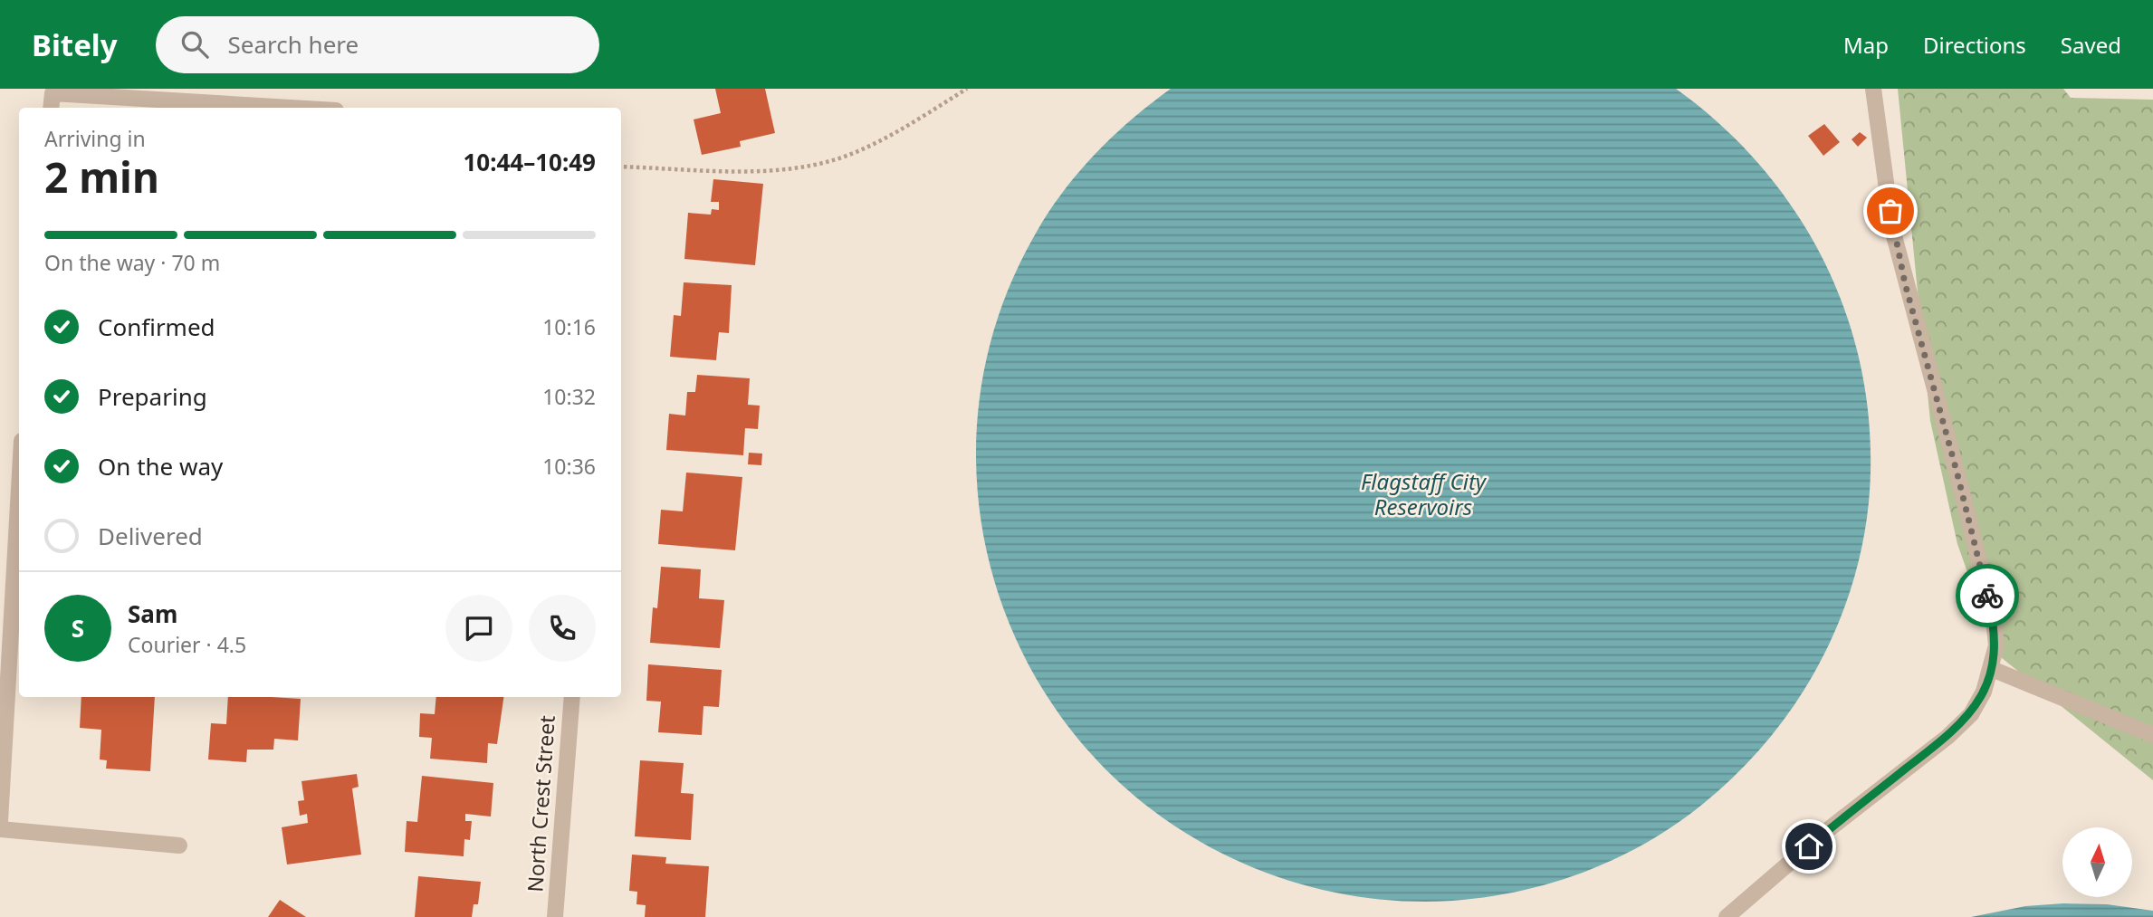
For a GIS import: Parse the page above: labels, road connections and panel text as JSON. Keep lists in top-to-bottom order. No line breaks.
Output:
{"streets":{"street":["North Crest Street"]},"water":["Flagstaff City Reservoirs"],"north":"top","page":{"header":"Bitely","search":"Search here","nav":["Map","Directions","Saved"],"heading":["2 min","Arriving in","10:44–10:49"],"panel":["Sam","Courier · 4.5"],"bar":"On the way · 70 m","list":[["Confirmed","10:16"],["Preparing","10:32"],["On the way","10:36"],"Delivered"],"round":"S"}}
